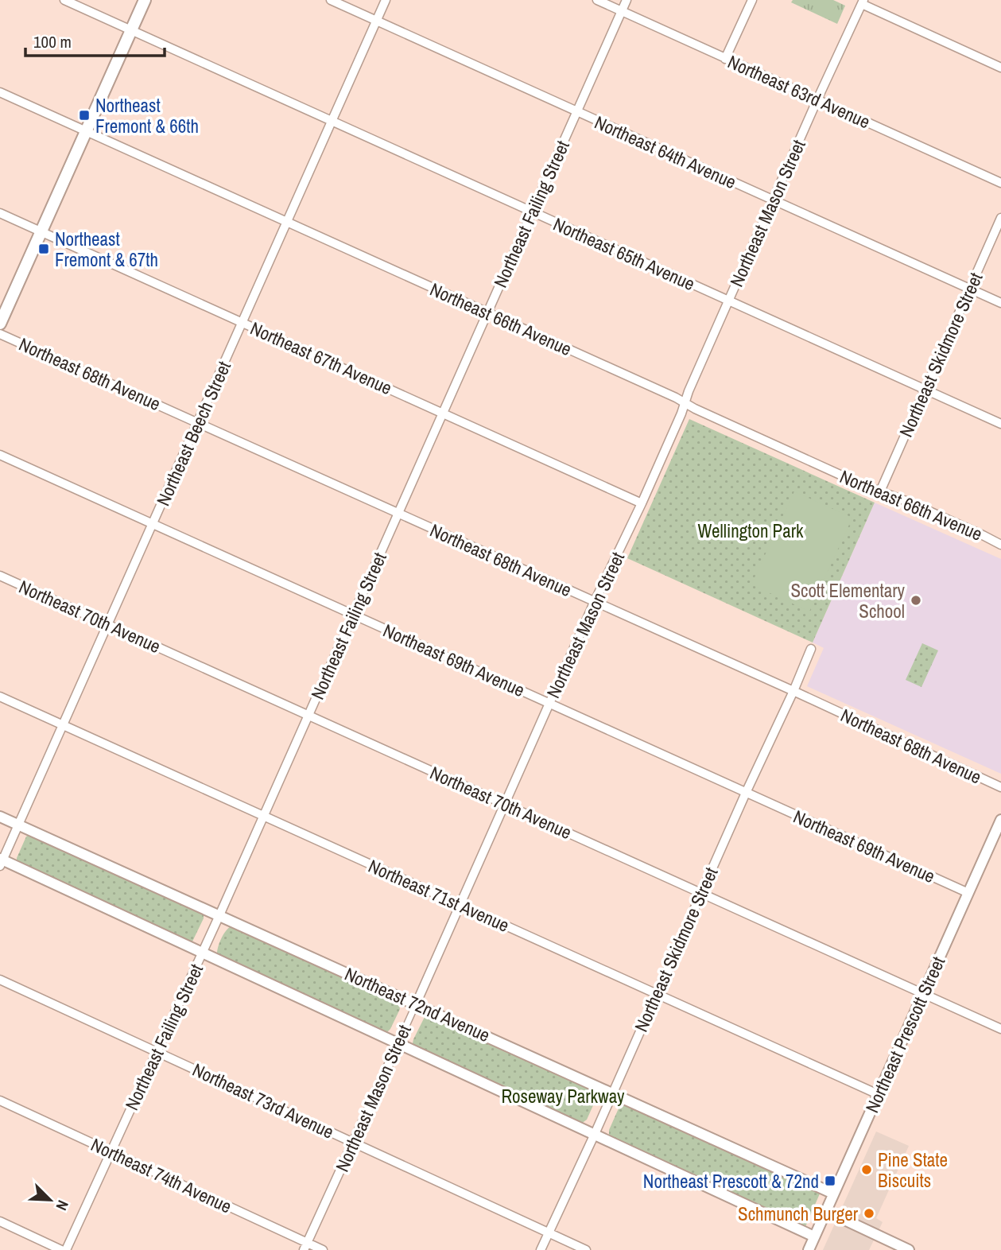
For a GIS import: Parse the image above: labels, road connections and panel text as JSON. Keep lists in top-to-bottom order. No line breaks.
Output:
{"streets":{"street":["Northeast 63rd Avenue","Northeast 64th Avenue","Northeast Mason Street","Northeast Failing Street","Northeast 65th Avenue","Northeast 66th Avenue","Northeast Skidmore Street","Northeast 67th Avenue","Northeast 68th Avenue","Northeast Beech Street","Northeast 70th Avenue","Northeast 69th Avenue","Northeast 71st Avenue","Northeast 72nd Avenue","Northeast Prescott Street","Northeast 73rd Avenue","Northeast 74th Avenue"]},"crossings":[["Northeast 63rd Avenue","Northeast Mason Street"],["Northeast 63rd Avenue","Northeast Failing Street"],["Northeast 64th Avenue","Northeast Mason Street"],["Northeast 64th Avenue","Northeast Failing Street"],["Northeast 64th Avenue","Northeast Skidmore Street"],["Northeast 64th Avenue","Northeast Beech Street"],["Northeast Mason Street","Northeast 65th Avenue"],["Northeast Mason Street","Northeast 66th Avenue"],["Northeast Mason Street","Northeast 67th Avenue"],["Northeast Mason Street","Northeast 68th Avenue"],["Northeast Mason Street","Northeast 70th Avenue"],["Northeast Mason Street","Northeast 69th Avenue"],["Northeast Mason Street","Northeast 71st Avenue"],["Northeast Mason Street","Northeast 72nd Avenue"],["Northeast Mason Street","Northeast 73rd Avenue"],["Northeast Mason Street","Northeast 74th Avenue"],["Northeast Failing Street","Northeast 65th Avenue"],["Northeast Failing Street","Northeast 66th Avenue"],["Northeast Failing Street","Northeast 67th Avenue"],["Northeast Failing Street","Northeast 68th Avenue"],["Northeast Failing Street","Northeast 70th Avenue"],["Northeast Failing Street","Northeast 69th Avenue"],["Northeast Failing Street","Northeast 71st Avenue"],["Northeast Failing Street","Northeast 72nd Avenue"],["Northeast Failing Street","Northeast 73rd Avenue"],["Northeast Failing Street","Northeast 74th Avenue"],["Northeast 65th Avenue","Northeast Skidmore Street"],["Northeast 65th Avenue","Northeast Beech Street"],["Northeast 66th Avenue","Northeast Skidmore Street"],["Northeast 66th Avenue","Northeast Beech Street"],["Northeast Skidmore Street","Northeast 68th Avenue"],["Northeast Skidmore Street","Northeast 70th Avenue"],["Northeast Skidmore Street","Northeast 69th Avenue"],["Northeast Skidmore Street","Northeast 71st Avenue"],["Northeast Skidmore Street","Northeast 72nd Avenue"],["Northeast Skidmore Street","Northeast 73rd Avenue"],["Northeast 67th Avenue","Northeast Beech Street"],["Northeast 68th Avenue","Northeast Beech Street"],["Northeast Beech Street","Northeast 70th Avenue"],["Northeast Beech Street","Northeast 69th Avenue"],["Northeast Beech Street","Northeast 71st Avenue"],["Northeast Beech Street","Northeast 72nd Avenue"],["Northeast 70th Avenue","Northeast Prescott Street"],["Northeast 69th Avenue","Northeast Prescott Street"],["Northeast 71st Avenue","Northeast Prescott Street"],["Northeast 72nd Avenue","Northeast Prescott Street"]],"parks":["Wellington Park","Roseway Parkway"],"places":{"transit":["Northeast Fremont & 66th","Northeast Fremont & 67th","Northeast Prescott & 72nd"],"other":["Scott Elementary School","Pine State Biscuits","Schmunch Burger"]},"scale_bar":"100 m","north":"bottom right"}
